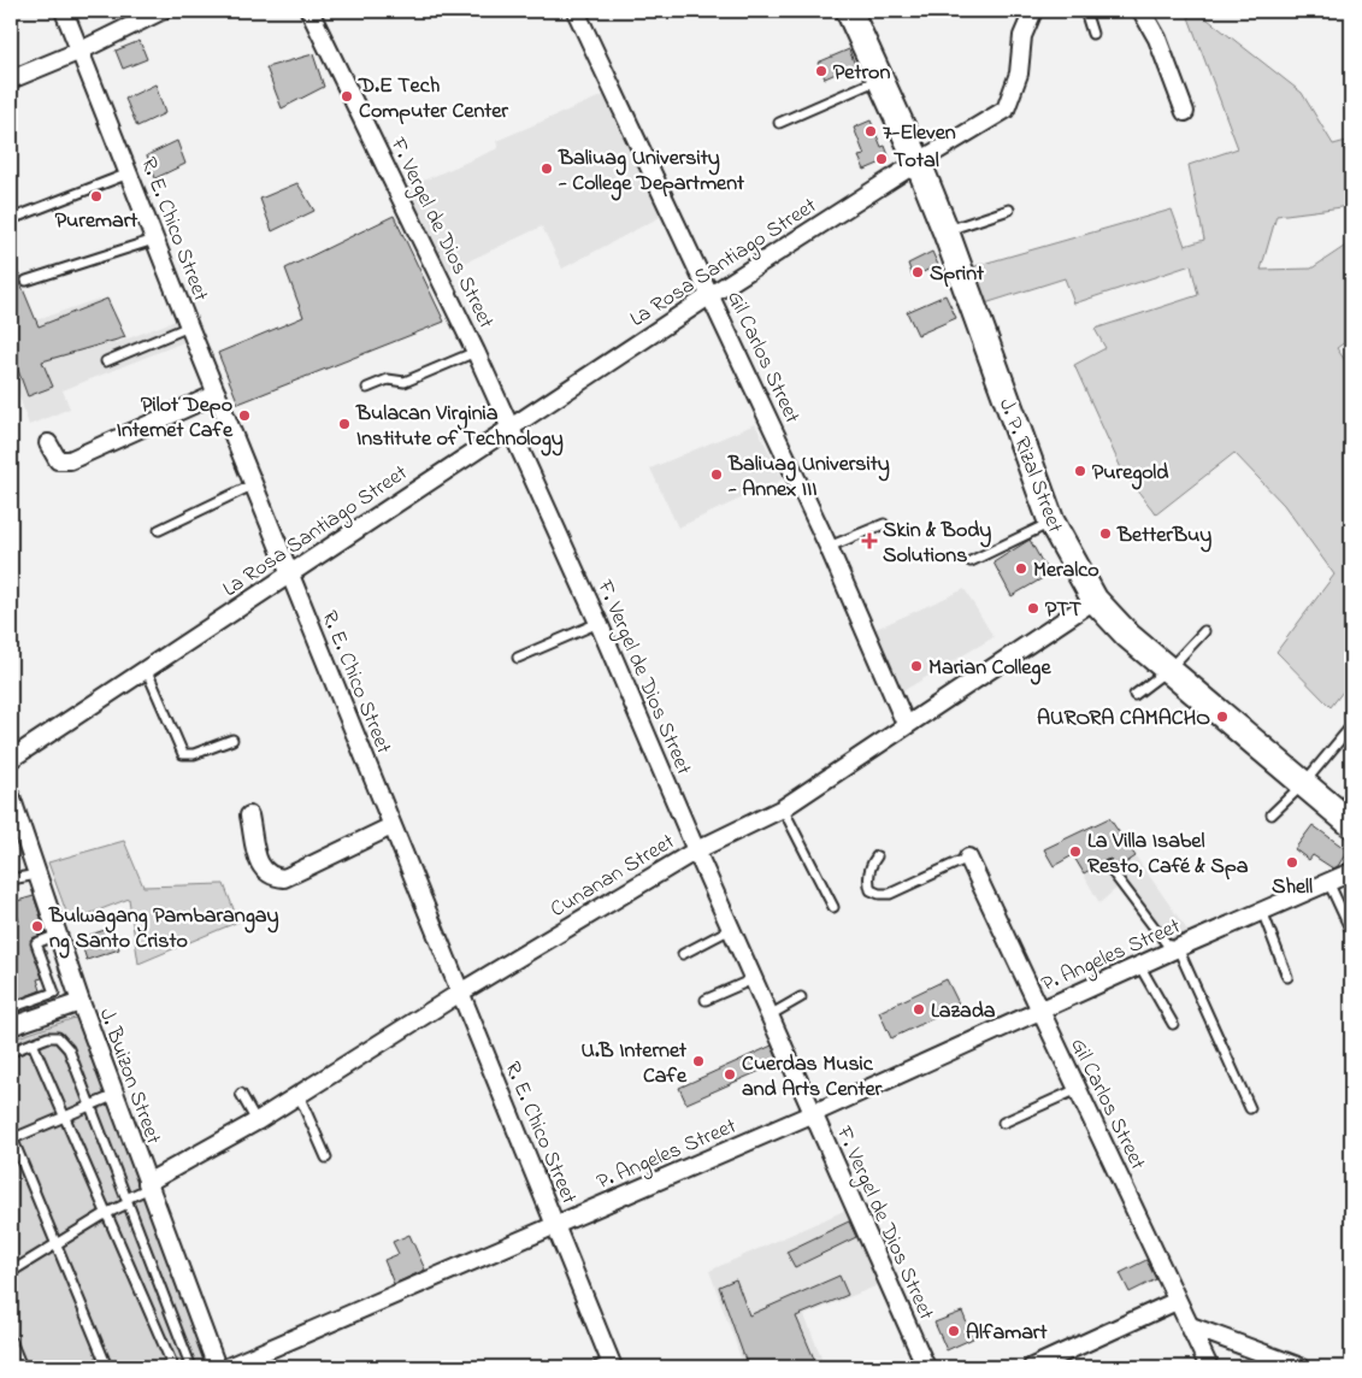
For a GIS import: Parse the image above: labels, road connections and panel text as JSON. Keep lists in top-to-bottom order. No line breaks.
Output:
{"streets":{"main road":["J. P. Rizal Street"],"street":["R. E. Chico Street","F. Vergel de Dios Street","La Rosa Santiago Street","Gil Carlos Street","Cunanan Street","P. Angeles Street","J. Buizon Street"]},"crossings":[["R. E. Chico Street","La Rosa Santiago Street"],["R. E. Chico Street","Cunanan Street"],["R. E. Chico Street","P. Angeles Street"],["F. Vergel de Dios Street","La Rosa Santiago Street"],["F. Vergel de Dios Street","Cunanan Street"],["F. Vergel de Dios Street","P. Angeles Street"],["La Rosa Santiago Street","Gil Carlos Street"],["La Rosa Santiago Street","J. P. Rizal Street"],["Gil Carlos Street","Cunanan Street"],["Gil Carlos Street","P. Angeles Street"],["J. P. Rizal Street","Cunanan Street"],["Cunanan Street","J. Buizon Street"]],"places":{"other":["Petron","D.E Tech Computer Center","7-Eleven","Total","Baliuag University - College Department","Puremart","Sprint","Pilot Depo Internet Cafe","Bulacan Virginia Institute of Technology","Puregold","Baliuag University - Annex III","BetterBuy","Meralco","PTT","Marian College","AURORA CAMACHO","La Villa Isabel Resto, Café & Spa","Shell","Bulwagang Pambarangay ng Santo Cristo","Lazada","U.B Internet Cafe","Cuerdas Music and Arts Center","Alfamart"],"health":["Skin & Body Solutions"]}}
